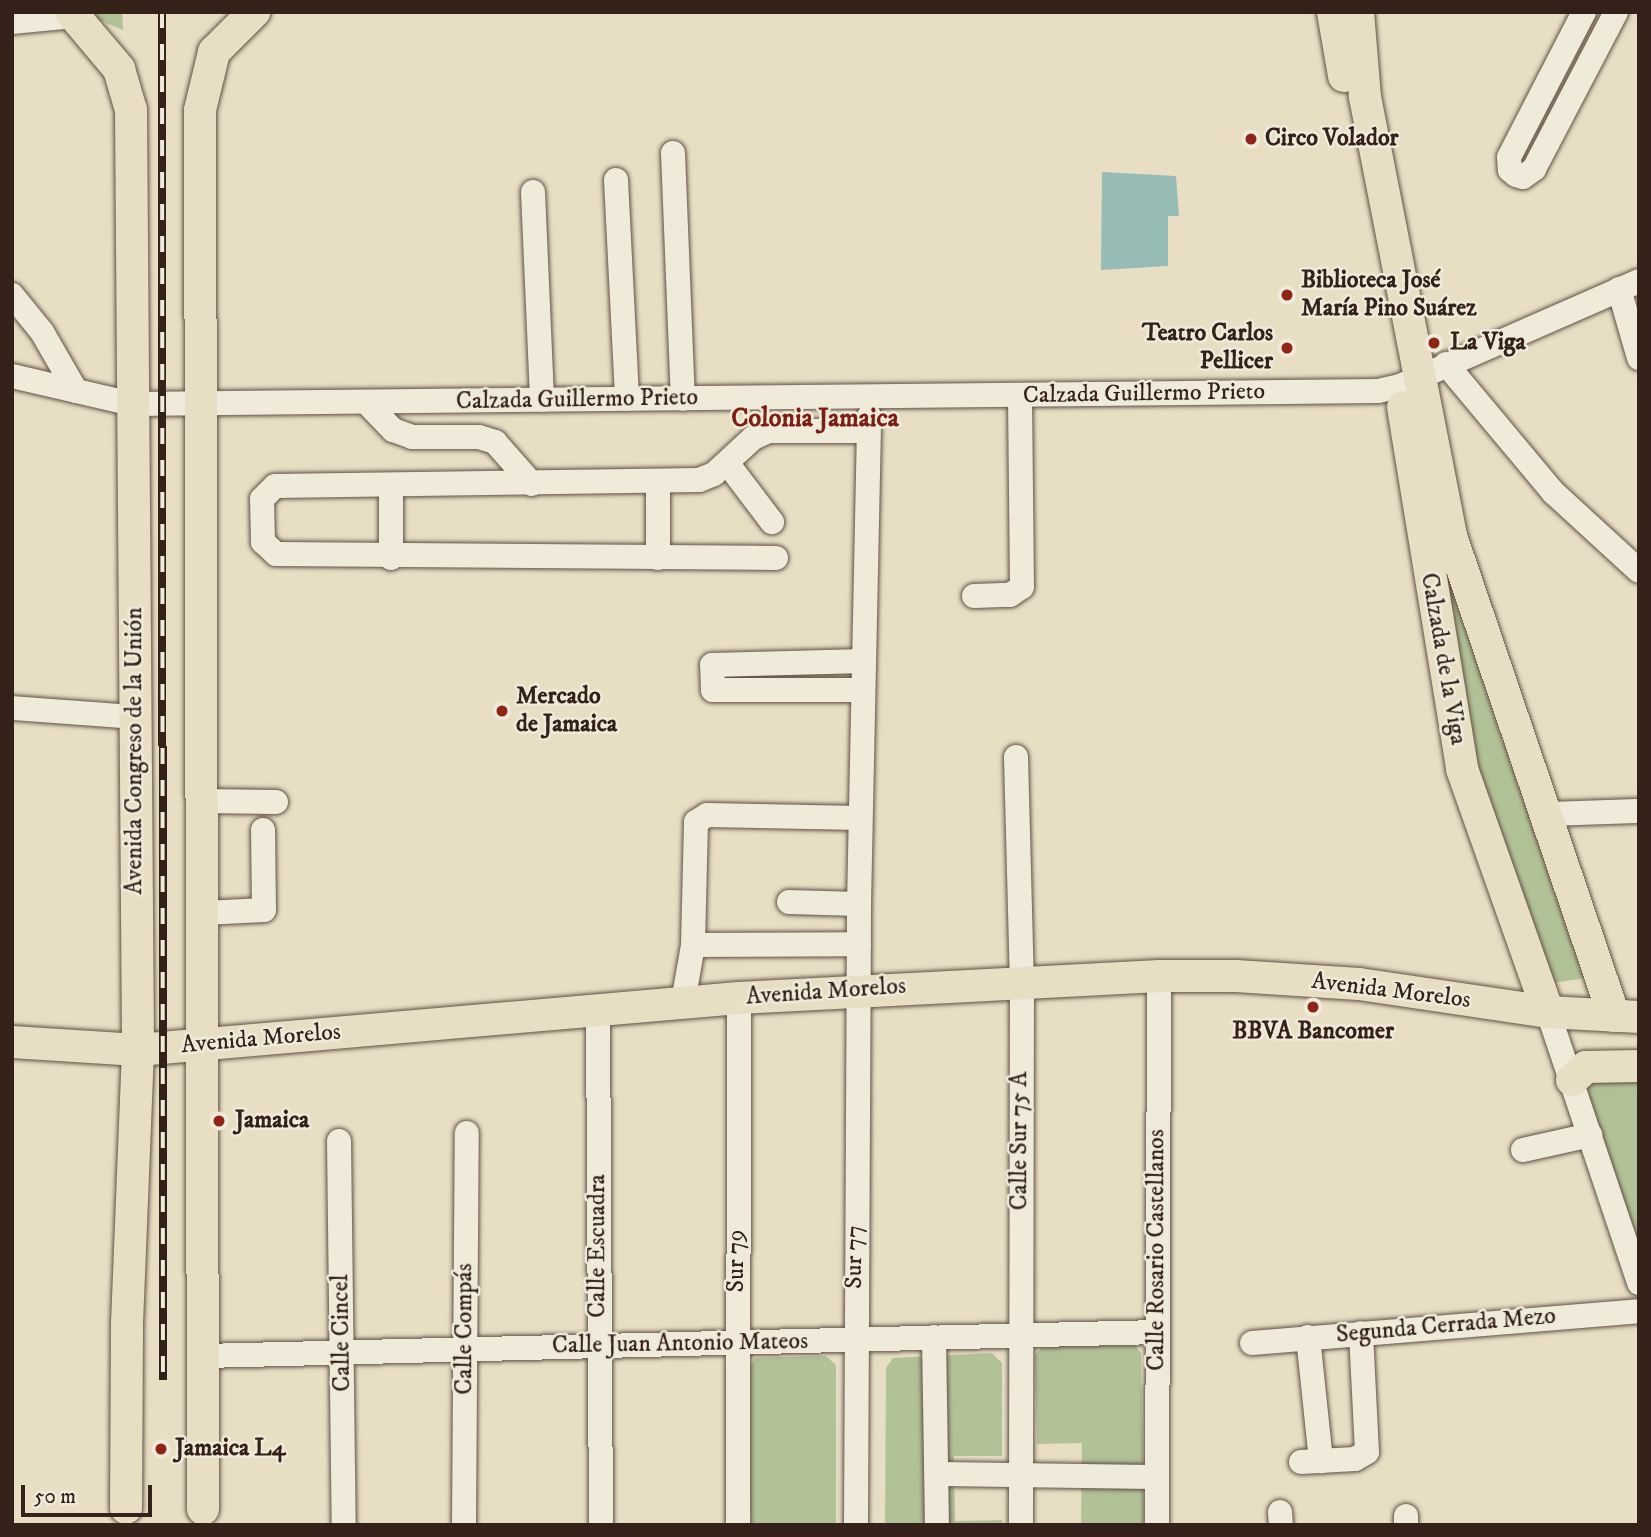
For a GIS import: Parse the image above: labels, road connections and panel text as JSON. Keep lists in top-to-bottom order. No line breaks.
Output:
{"streets":{"main road":["Calzada de la Viga","Avenida Congreso de la Unión","Avenida Morelos"],"street":["Calzada Guillermo Prieto","Calle Sur 75 A","Calle Escuadra","Calle Rosario Castellanos","Sur 77","Sur 79","Segunda Cerrada Mezo","Calle Compás","Calle Cincel","Calle Juan Antonio Mateos"]},"crossings":[["Calzada Guillermo Prieto","Calzada de la Viga"],["Calzada Guillermo Prieto","Avenida Congreso de la Unión"],["Calzada Guillermo Prieto","Sur 77"],["Calzada de la Viga","Avenida Morelos"],["Avenida Congreso de la Unión","Avenida Morelos"],["Avenida Morelos","Calle Sur 75 A"],["Avenida Morelos","Calle Escuadra"],["Avenida Morelos","Calle Rosario Castellanos"],["Avenida Morelos","Sur 77"],["Avenida Morelos","Sur 79"],["Calle Sur 75 A","Calle Juan Antonio Mateos"],["Calle Escuadra","Calle Juan Antonio Mateos"],["Calle Rosario Castellanos","Calle Juan Antonio Mateos"],["Sur 77","Calle Juan Antonio Mateos"],["Sur 79","Calle Juan Antonio Mateos"],["Calle Compás","Calle Juan Antonio Mateos"],["Calle Cincel","Calle Juan Antonio Mateos"]],"districts":["Colonia Jamaica"],"places":["Circo Volador","Biblioteca José María Pino Suárez","La Viga","Teatro Carlos Pellicer","Mercado de Jamaica","BBVA Bancomer","Jamaica","Jamaica L4"],"scale_bar":"50 m"}
